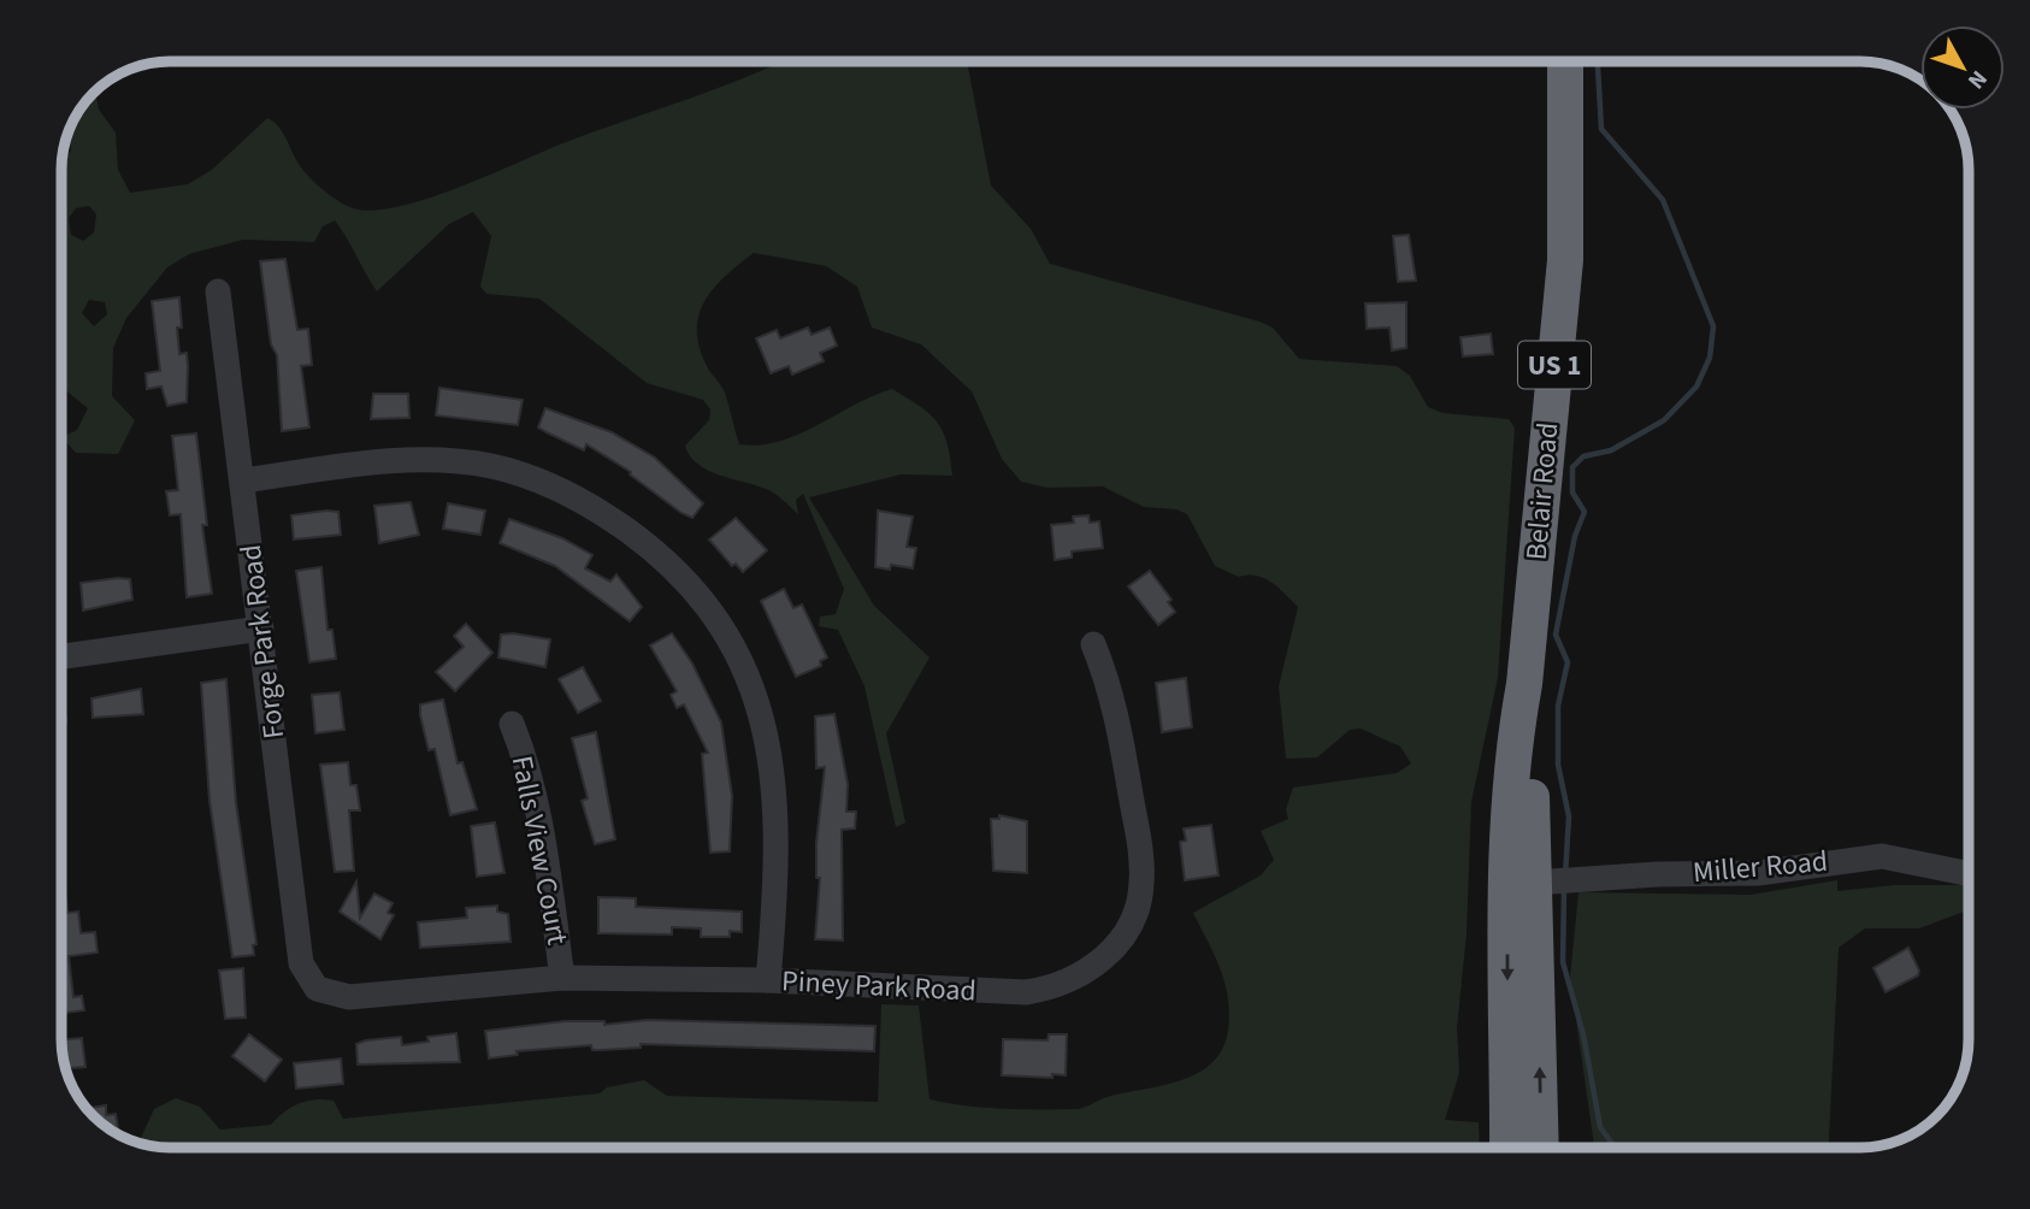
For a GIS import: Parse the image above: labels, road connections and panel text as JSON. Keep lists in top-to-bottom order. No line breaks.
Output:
{"streets":{"highway":["US 1","Belair Road"],"street":["Forge Park Road","Falls View Court","Miller Road","Piney Park Road"]},"crossings":[["Belair Road","Miller Road"],["Forge Park Road","Piney Park Road"],["Falls View Court","Piney Park Road"]],"north":"bottom right"}
